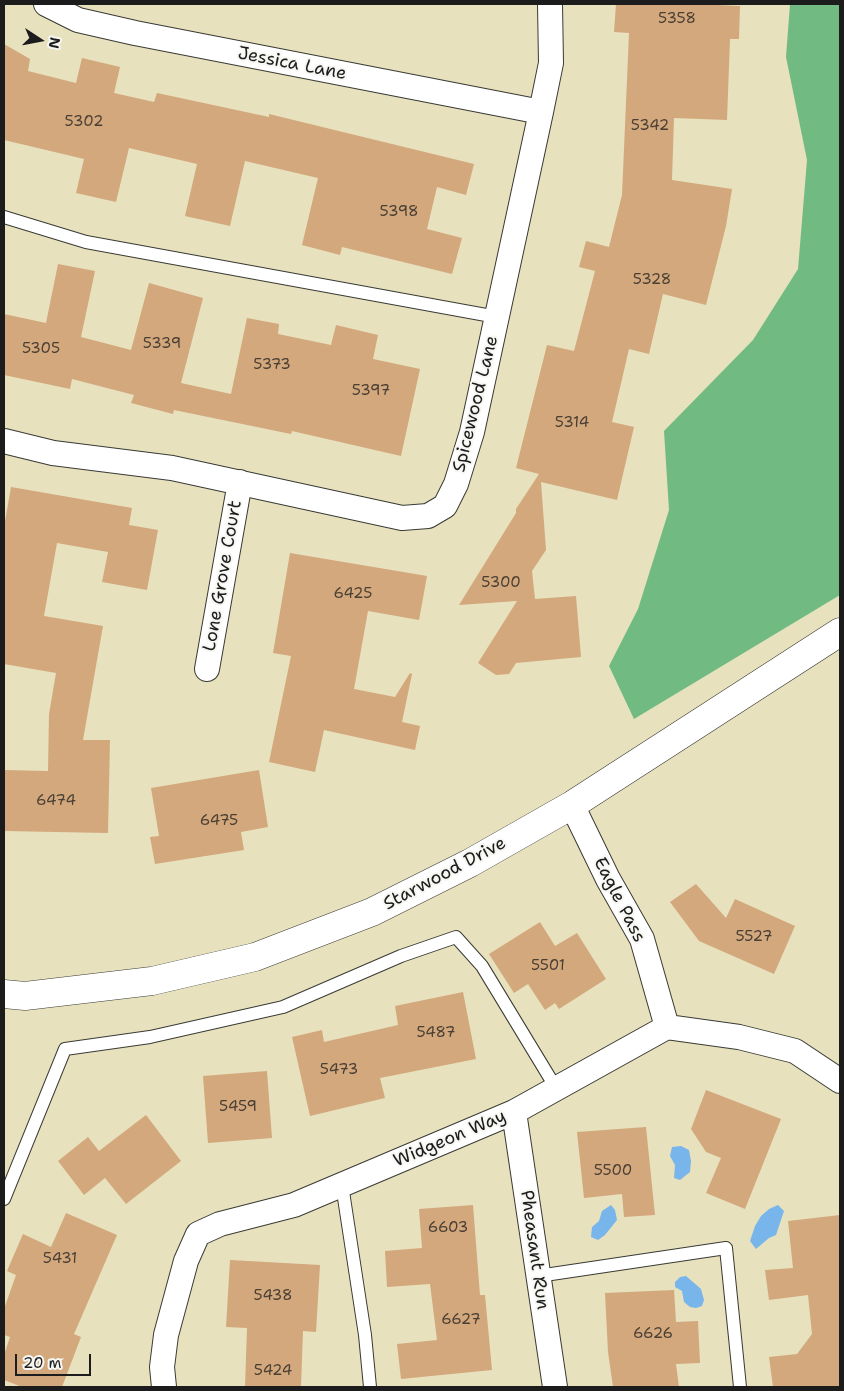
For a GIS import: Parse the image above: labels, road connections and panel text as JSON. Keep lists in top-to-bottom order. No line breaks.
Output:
{"streets":{"street":["Jessica Lane","Spicewood Lane","Lone Grove Court","Starwood Drive","Eagle Pass","Widgeon Way","Pheasant Run"]},"crossings":[["Jessica Lane","Spicewood Lane"],["Spicewood Lane","Lone Grove Court"],["Starwood Drive","Eagle Pass"],["Eagle Pass","Widgeon Way"],["Widgeon Way","Pheasant Run"]],"house_numbers":["5358","5302","5342","5398","5328","5339","5305","5373","5397","5314","5300","6425","6474","6475","5527","5501","5487","5473","5459","5500","6603","5431","5438","6627","6626","5424"],"scale_bar":"20 m","north":"right"}
